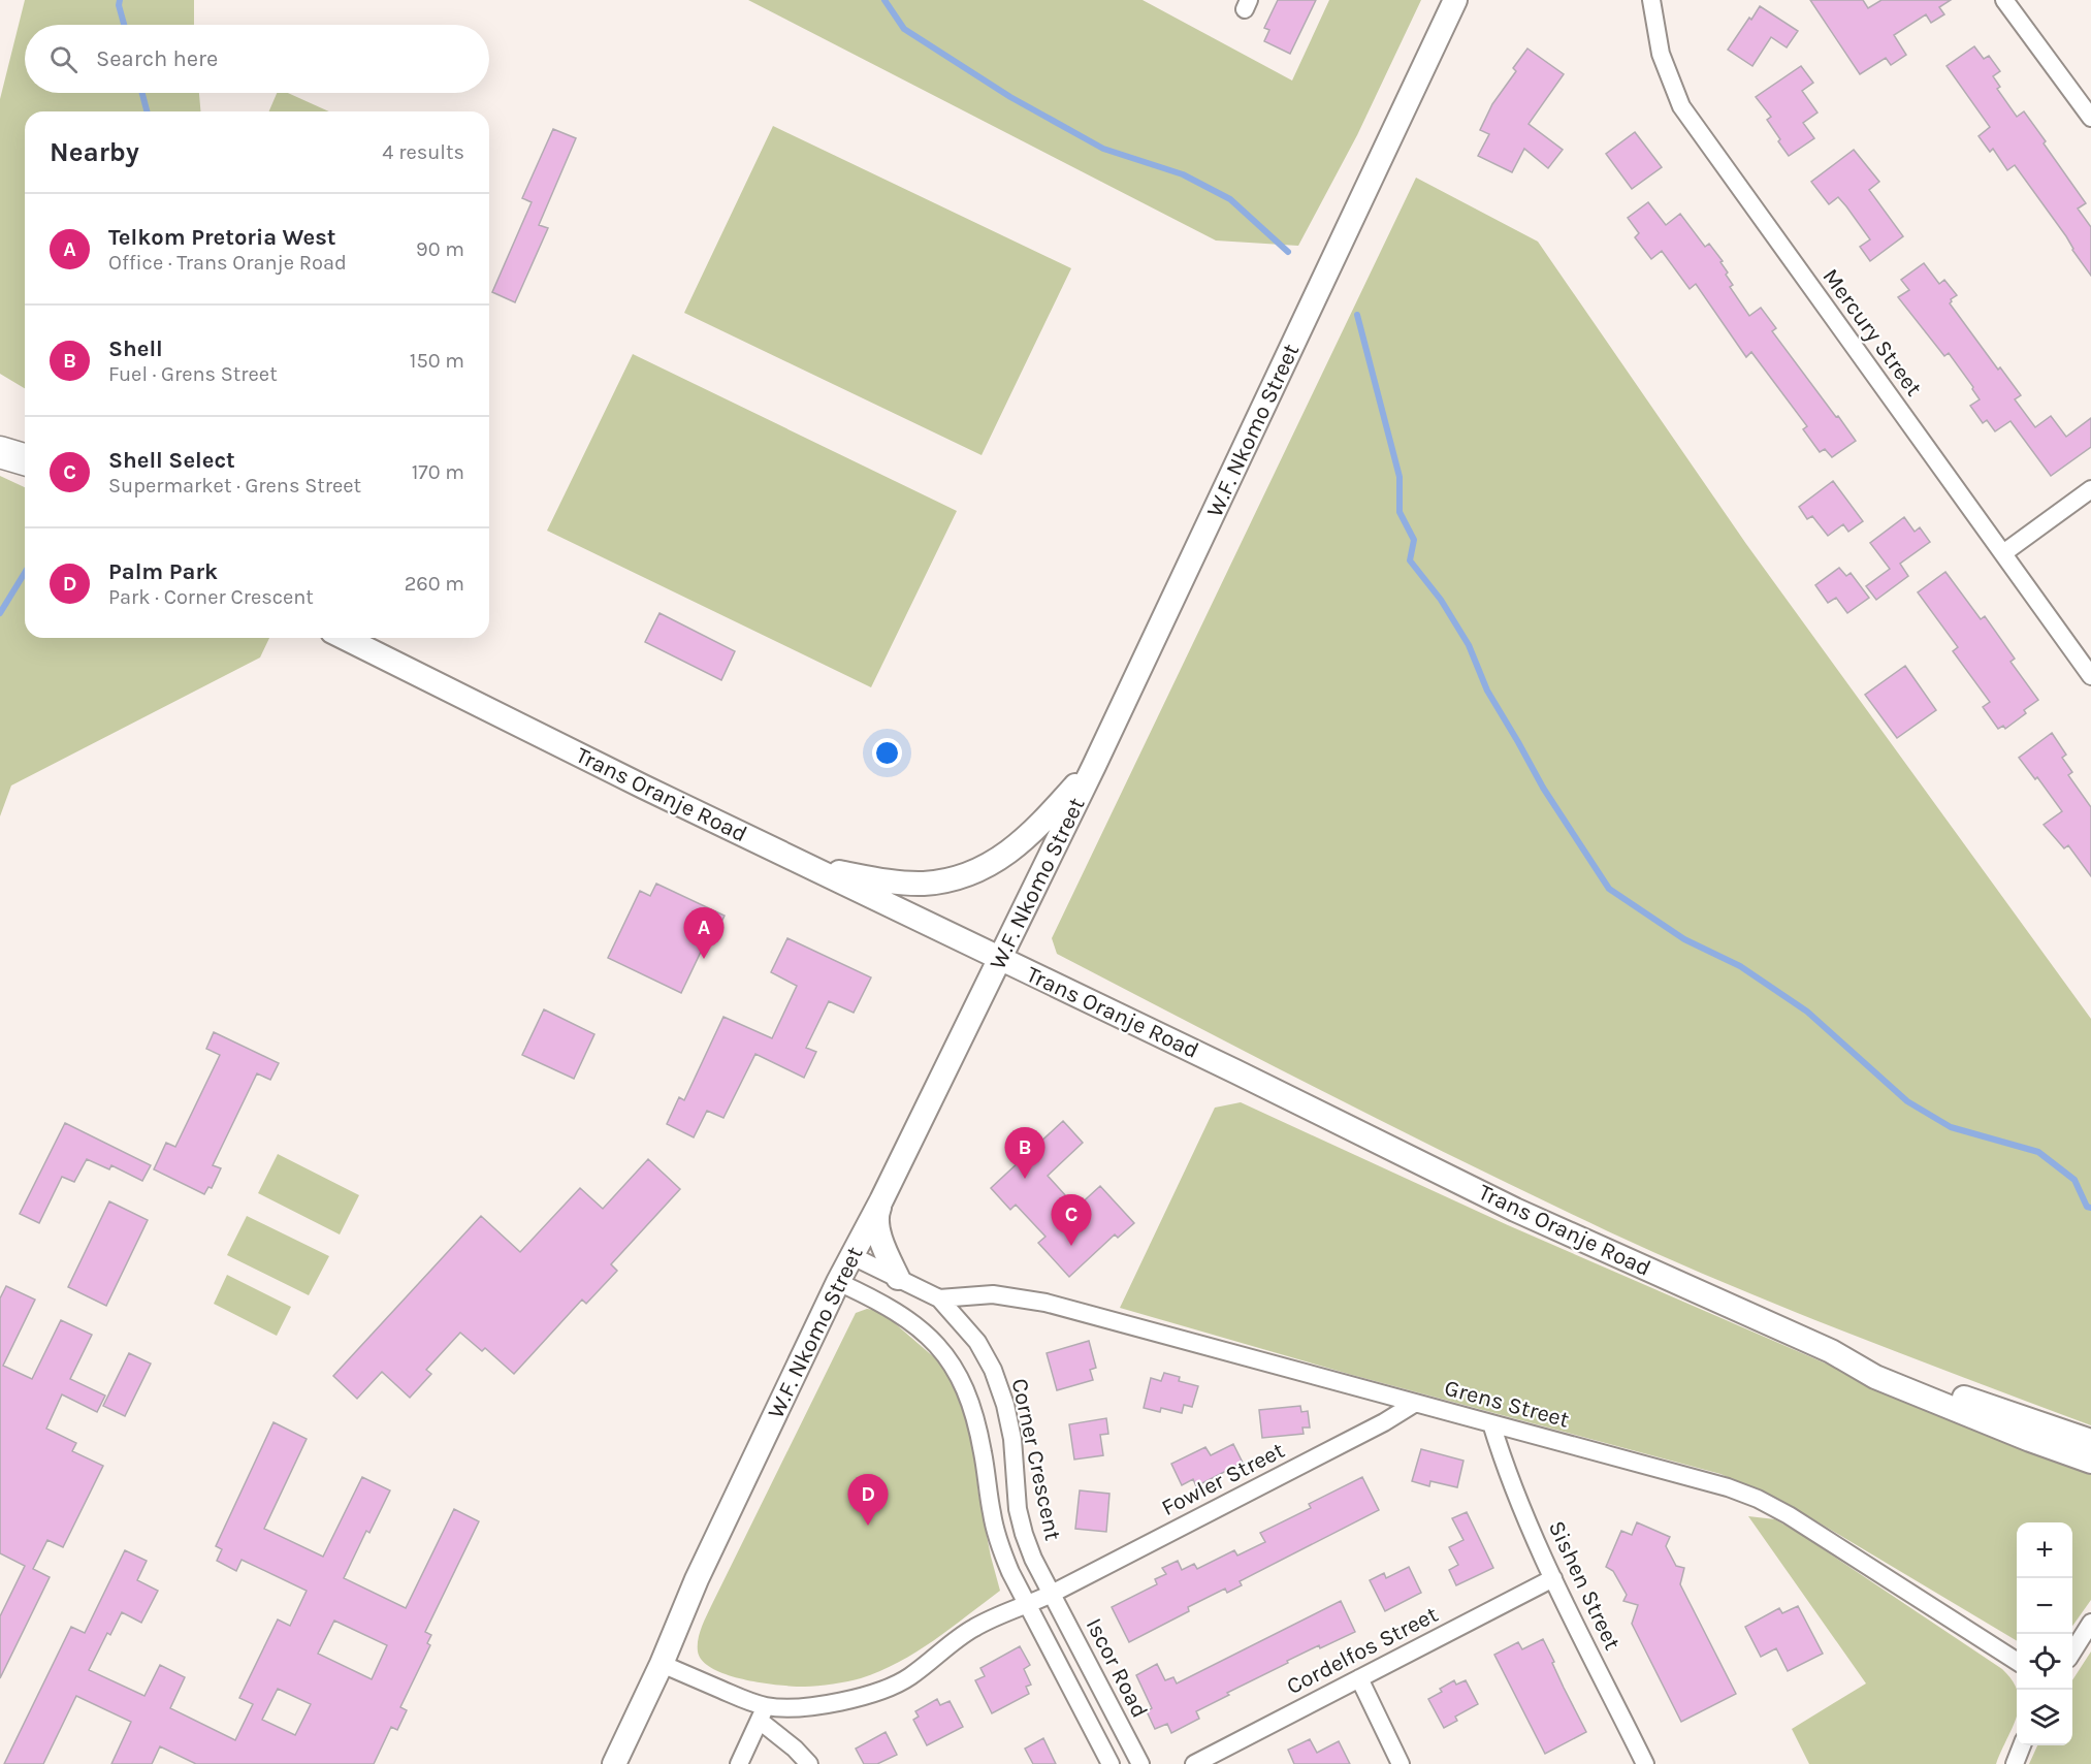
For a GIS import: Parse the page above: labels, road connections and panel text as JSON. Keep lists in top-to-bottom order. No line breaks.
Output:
{"streets":{"main road":["W.F. Nkomo Street","Trans Oranje Road"],"street":["Mercury Street","Grens Street","Corner Crescent","Fowler Street","Sishen Street","Cordelfos Street","Iscor Road"]},"crossings":[["W.F. Nkomo Street","Trans Oranje Road"],["W.F. Nkomo Street","Corner Crescent"],["Grens Street","Corner Crescent"],["Grens Street","Fowler Street"],["Grens Street","Sishen Street"],["Corner Crescent","Fowler Street"],["Corner Crescent","Iscor Road"],["Fowler Street","Iscor Road"],["Sishen Street","Cordelfos Street"]],"page":{"search":"Search here","heading":["Nearby","4 results"],"list":[{"mark":"A","name":"Telkom Pretoria West","note":"Office · Trans Oranje Road","value":"90 m"},{"mark":"B","name":"Shell","note":"Fuel · Grens Street","value":"150 m"},{"mark":"C","name":"Shell Select","note":"Supermarket · Grens Street","value":"170 m"},{"mark":"D","name":"Palm Park","note":"Park · Corner Crescent","value":"260 m"}],"pins":["A","B","C","D"],"map_buttons":["+","−"]}}
